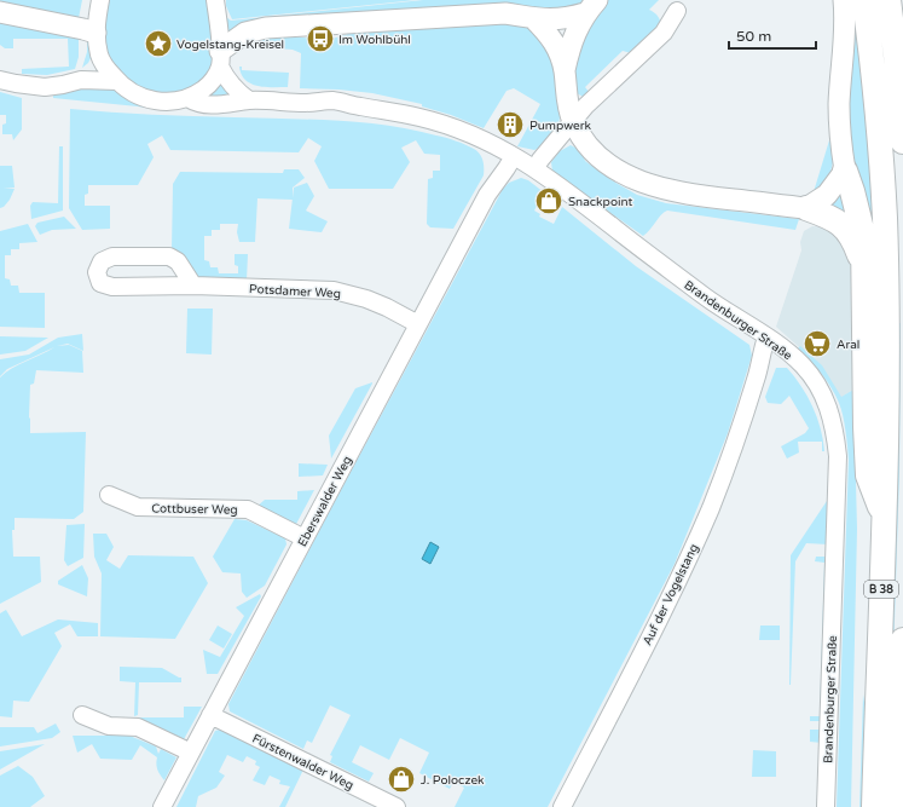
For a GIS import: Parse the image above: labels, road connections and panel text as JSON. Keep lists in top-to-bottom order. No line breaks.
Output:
{"streets":{"highway":["B 38"],"street":["Potsdamer Weg","Brandenburger Straße","Eberswalder Weg","Cottbuser Weg","Auf der Vogelstang","Fürstenwalder Weg"]},"crossings":[["Potsdamer Weg","Eberswalder Weg"],["Brandenburger Straße","Eberswalder Weg"],["Brandenburger Straße","Auf der Vogelstang"],["Eberswalder Weg","Cottbuser Weg"],["Eberswalder Weg","Fürstenwalder Weg"]],"places":{"bus stop":["Im Wohlbühl"],"place":["Vogelstang-Kreisel"],"building":["Pumpwerk"],"shop":["Snackpoint","J. Poloczek"],"supermarket":["Aral"]},"scale_bar":"50 m"}
